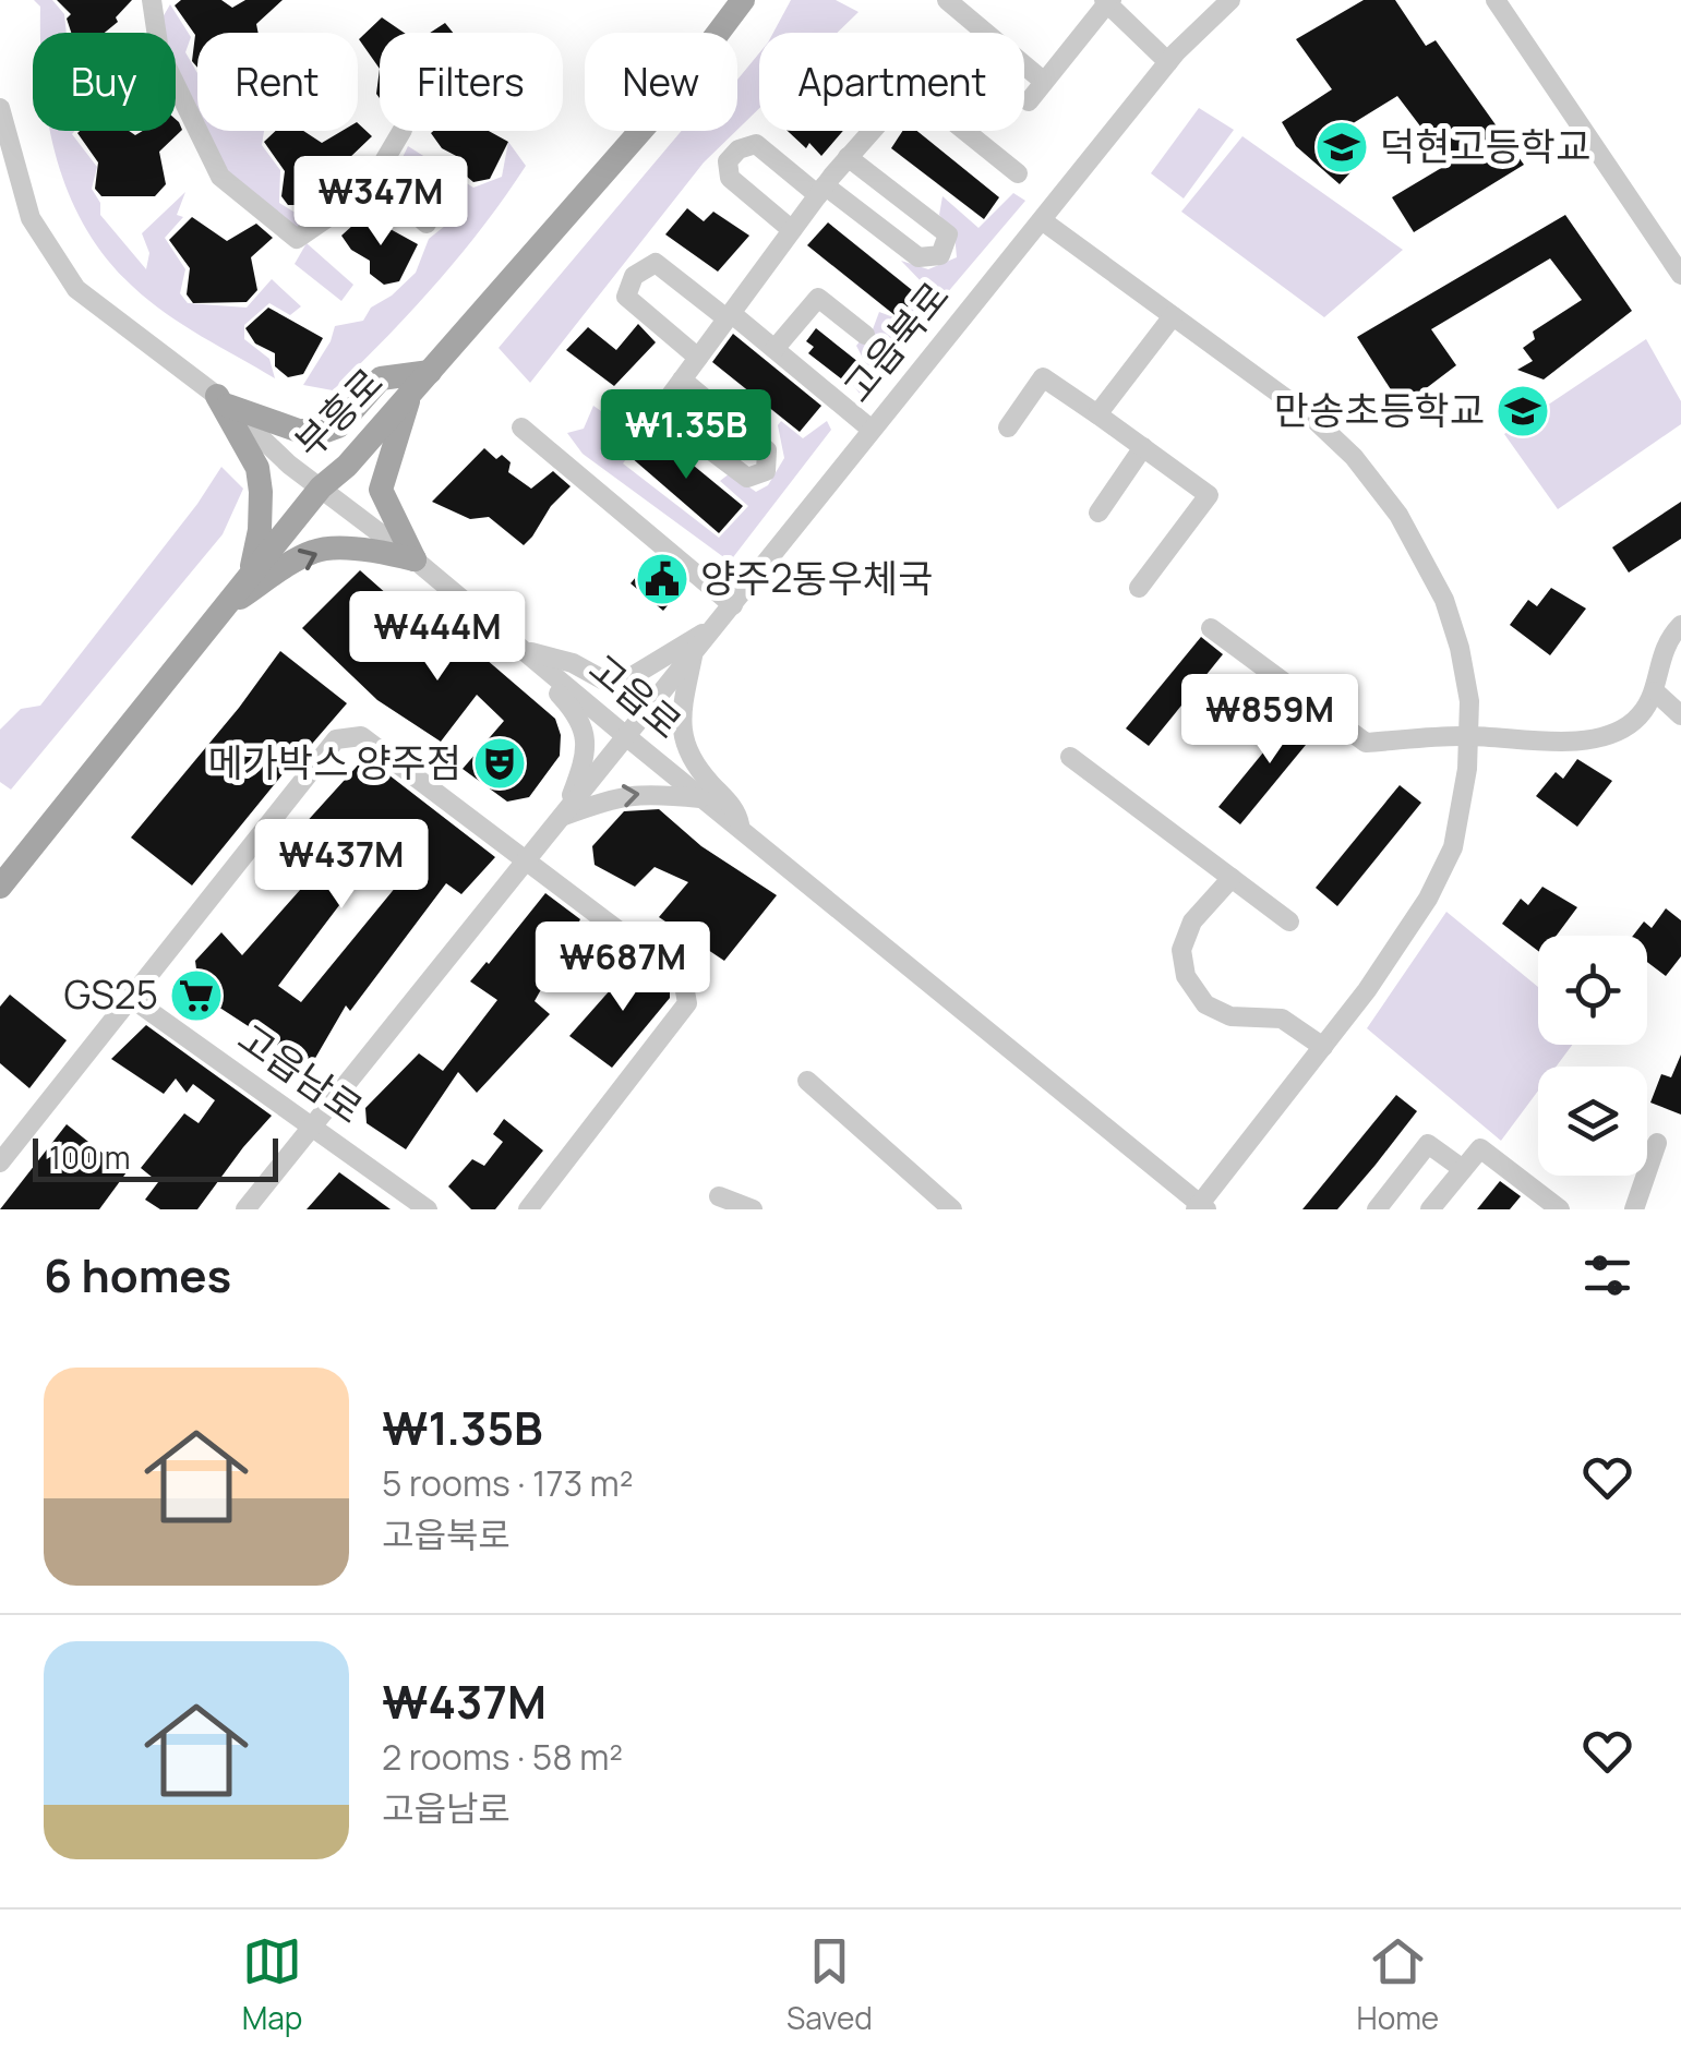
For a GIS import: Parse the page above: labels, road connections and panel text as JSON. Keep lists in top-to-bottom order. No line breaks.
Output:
{"streets":{"main road":["부흥로"],"street":["고읍북로","고읍로","고읍남로"]},"crossings":[["고읍북로","고읍로"],["부흥로","고읍로"]],"places":{"school or university":["덕현고등학교","만송초등학교"],"public building":["양주2동우체국"],"theatre":["메가박스 양주점"],"supermarket":["GS25"]},"scale_bar":"100 m","page":{"chip":["Buy","Rent","Filters","New","Apartment"],"price":["₩347M","₩1.35B","₩444M","₩859M","₩437M","₩687M"],"scale":"100 m","heading":"6 homes","list":[{"name":"₩1.35B","note":"5 rooms · 173 m² · 고읍북로"},{"name":"₩437M","note":"2 rooms · 58 m² · 고읍남로"}],"tabs":["Map","Saved","Home"]}}
